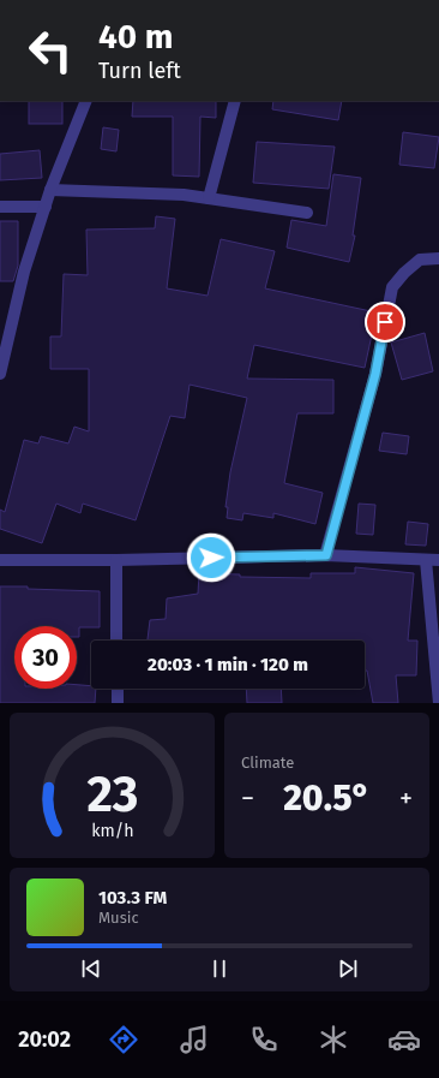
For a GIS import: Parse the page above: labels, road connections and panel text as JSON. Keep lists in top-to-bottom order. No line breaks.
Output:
{"page":{"turn":["40 m","Turn left"],"limit":"30","trip":"20:03 · 1 min · 120 m","tile":"Climate","heat":["−","20.5°","+"],"song":["103.3 FM","Music"],"tabs":"20:02","gauge":["23","km/h"]}}
